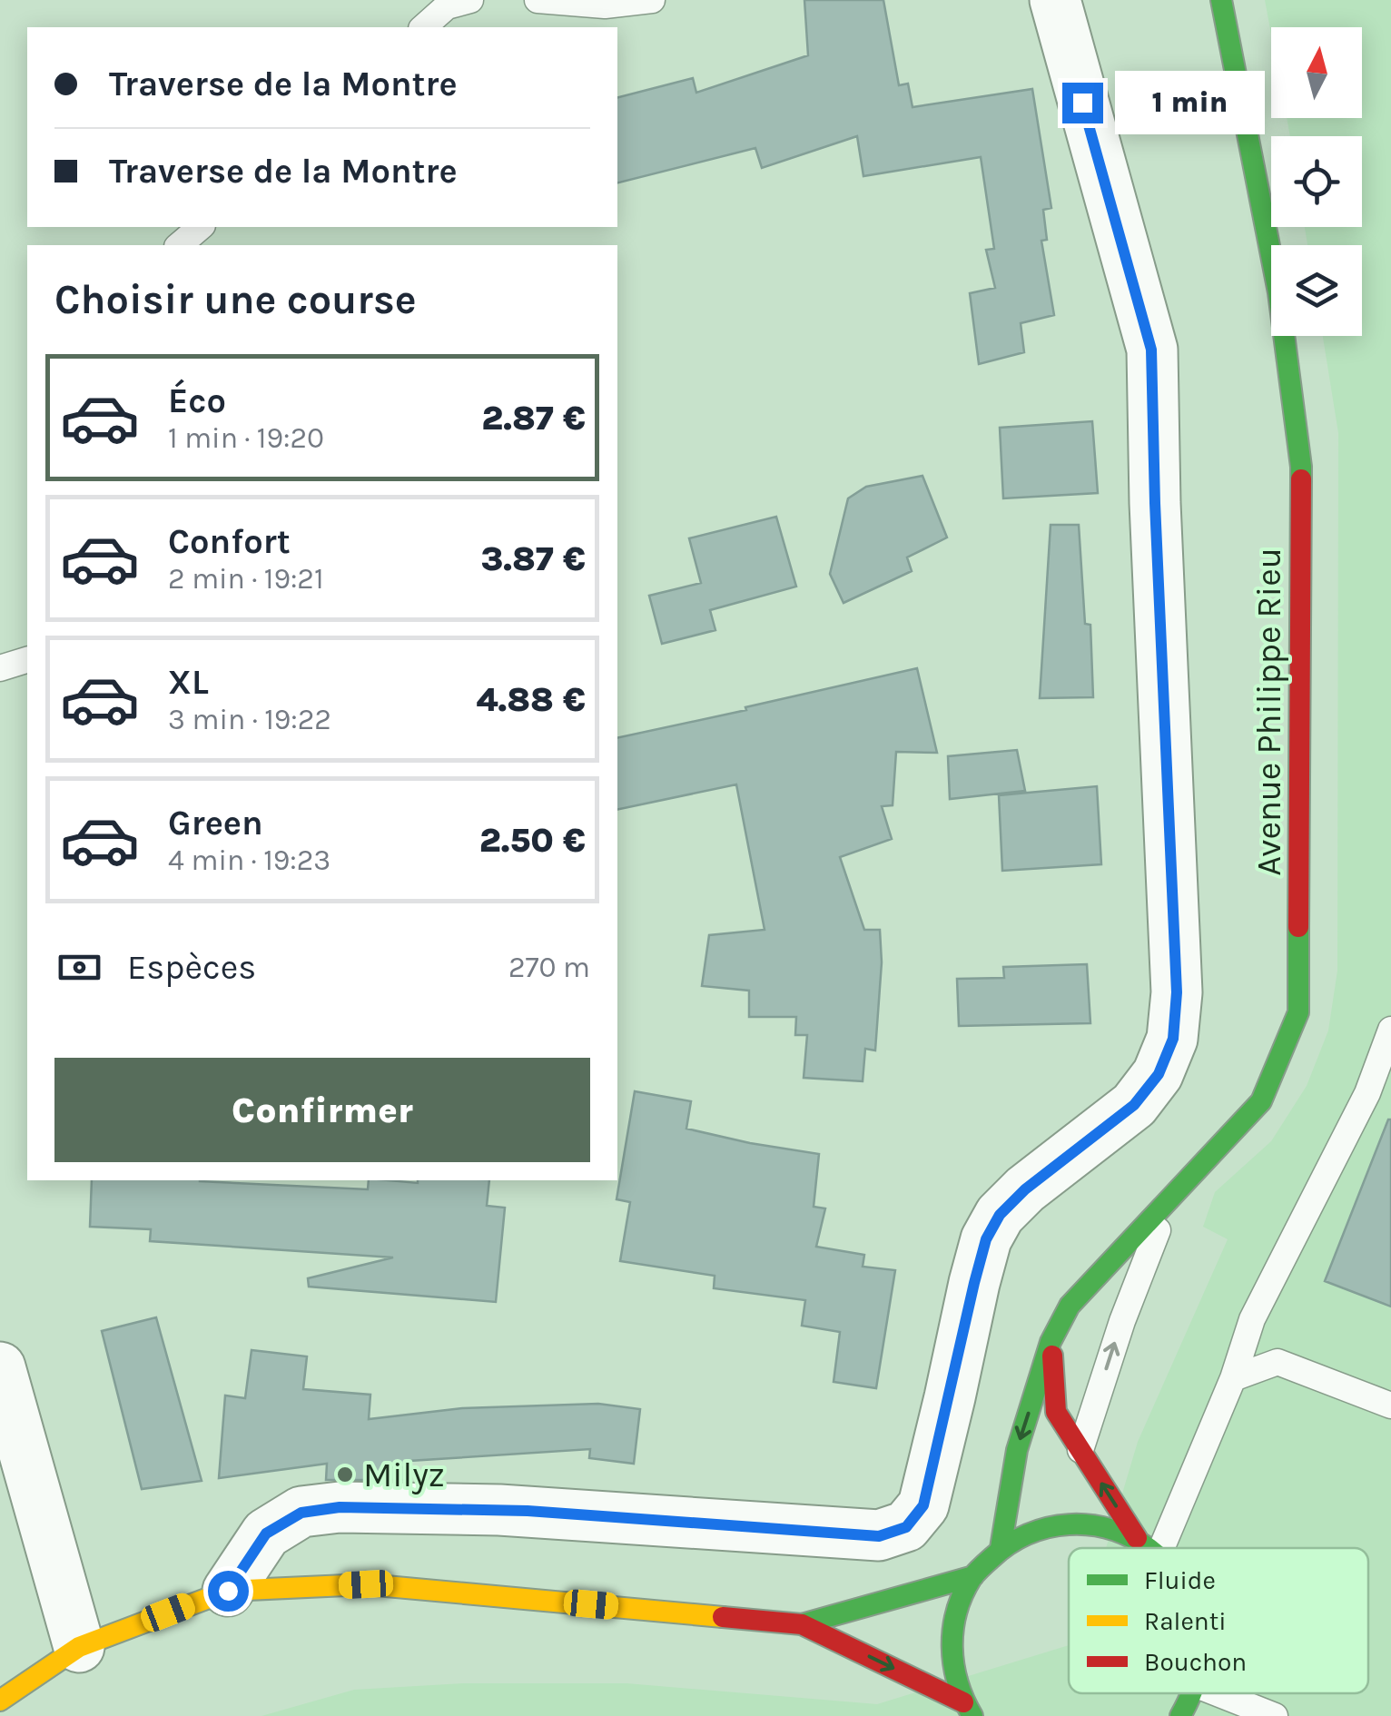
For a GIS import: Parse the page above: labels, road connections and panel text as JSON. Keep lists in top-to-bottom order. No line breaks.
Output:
{"streets":{"street":["Avenue Philippe Rieu"]},"places":["Milyz"],"legend":["Fluide","Ralenti","Bouchon"],"north":"top","page":{"banner":["Traverse de la Montre","Traverse de la Montre"],"bubble":"1 min","heading":"Choisir une course","list":[{"name":"Éco","note":"1 min · 19:20","value":"2.87 €"},{"name":"Confort","note":"2 min · 19:21","value":"3.87 €"},{"name":"XL","note":"3 min · 19:22","value":"4.88 €"},{"name":"Green","note":"4 min · 19:23","value":"2.50 €"}],"pay":["Espèces","270 m"],"buttons":"Confirmer"}}
